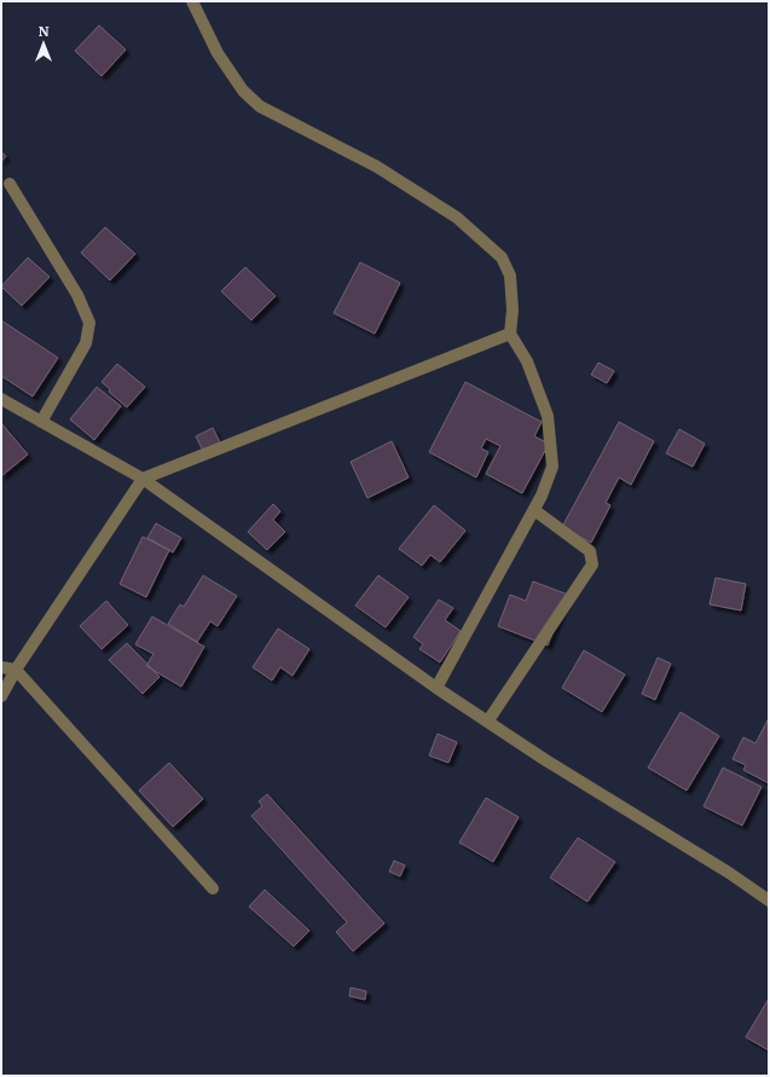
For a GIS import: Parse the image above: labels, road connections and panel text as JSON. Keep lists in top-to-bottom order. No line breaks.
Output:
{"north":"top"}
